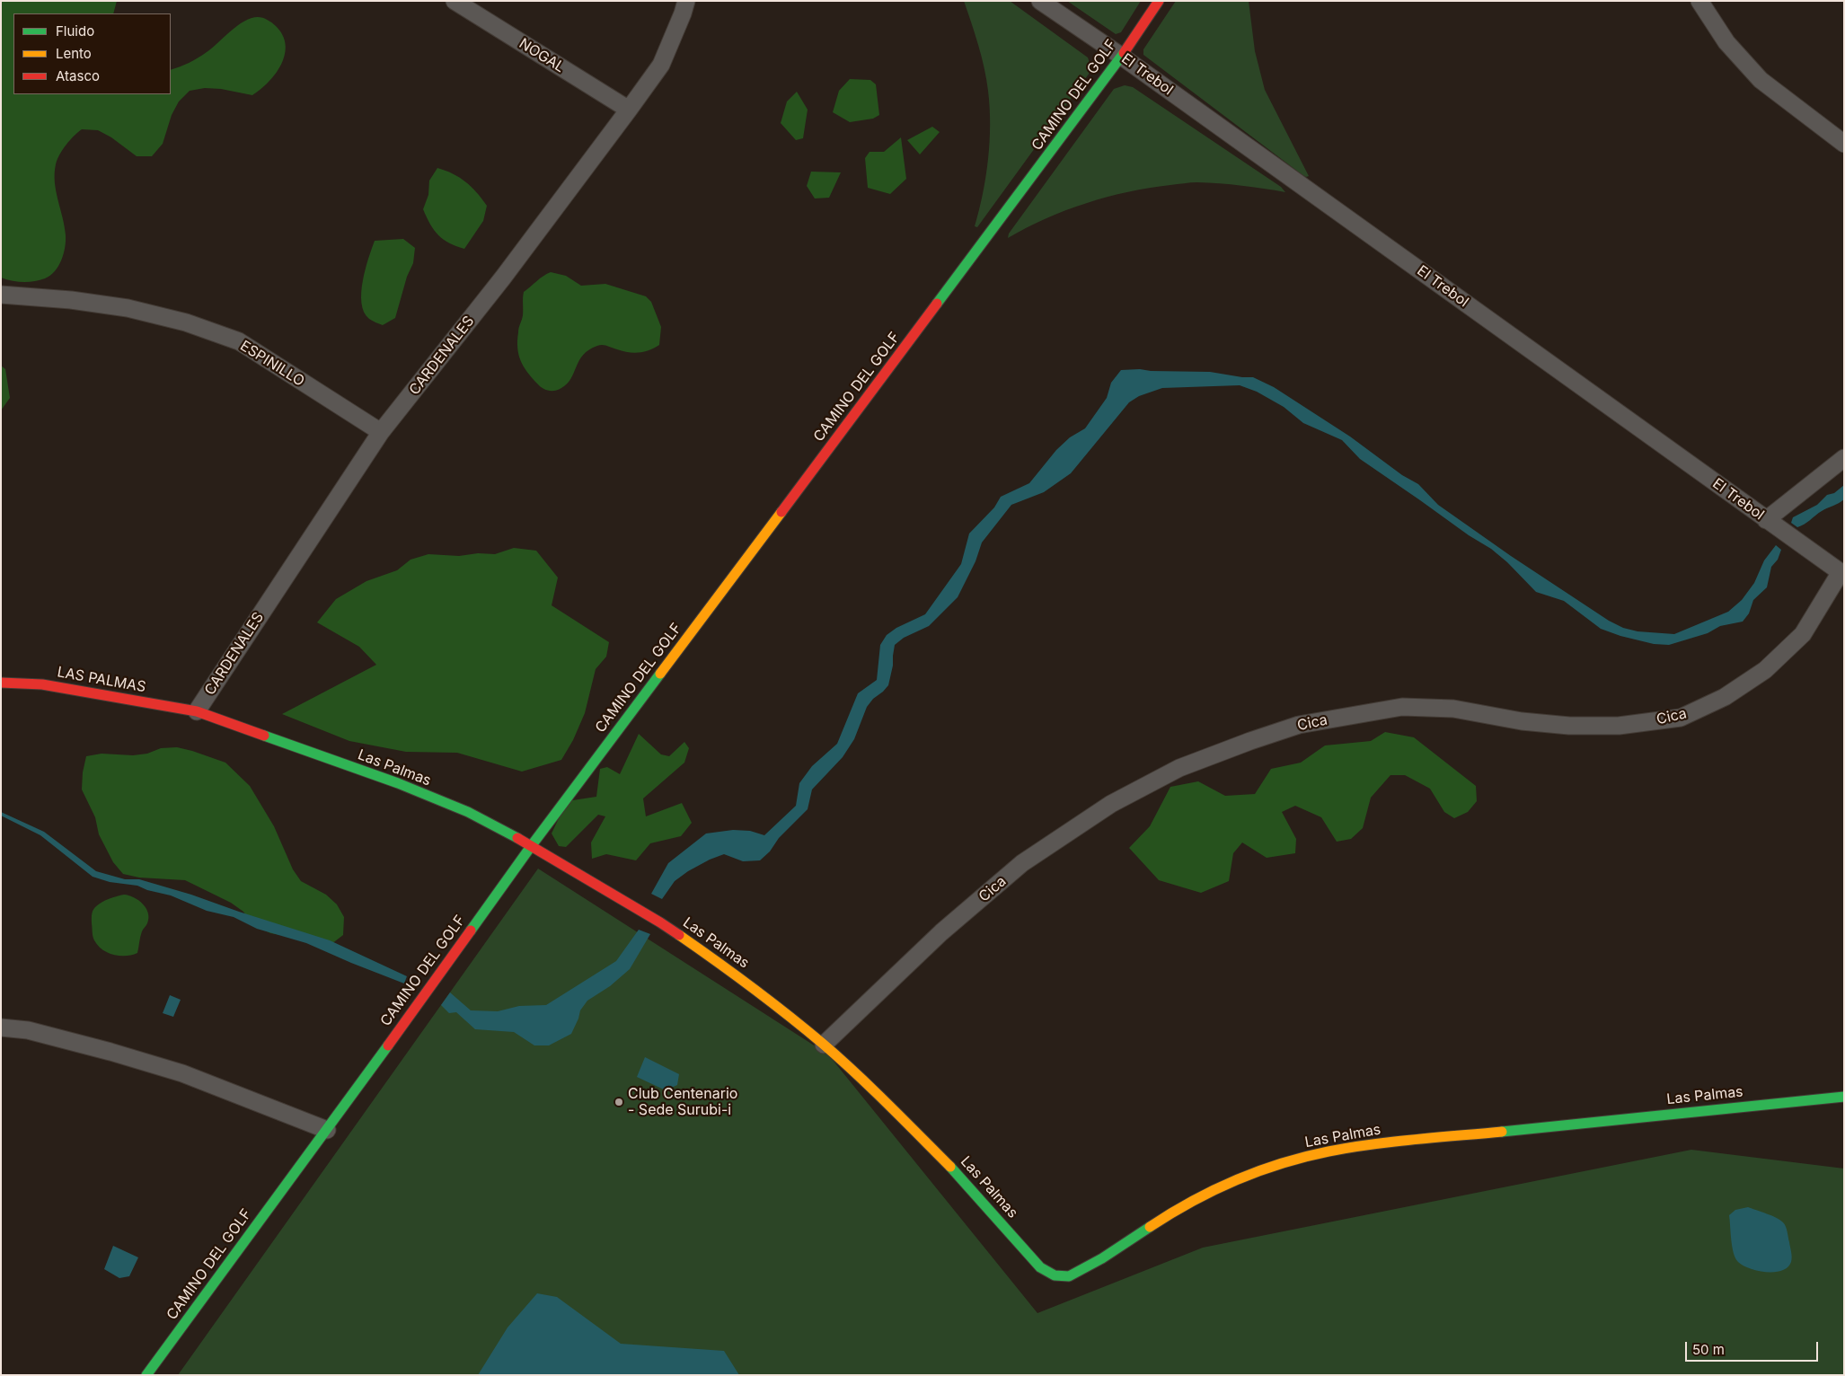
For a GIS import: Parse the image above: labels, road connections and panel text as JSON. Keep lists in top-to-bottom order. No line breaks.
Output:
{"streets":{"street":["NOGAL","El Trebol","CAMINO DEL GOLF","CARDENALES","ESPINILLO","LAS PALMAS","Cica","Las Palmas"]},"crossings":[["NOGAL","CARDENALES"],["El Trebol","CAMINO DEL GOLF"],["El Trebol","Cica"],["CAMINO DEL GOLF","Las Palmas"],["CARDENALES","ESPINILLO"],["CARDENALES","LAS PALMAS"],["CARDENALES","Las Palmas"],["LAS PALMAS","Las Palmas"],["Cica","Las Palmas"]],"places":["Club Centenario - Sede Surubi-i"],"legend":["Fluido","Lento","Atasco"],"scale_bar":"50 m"}
